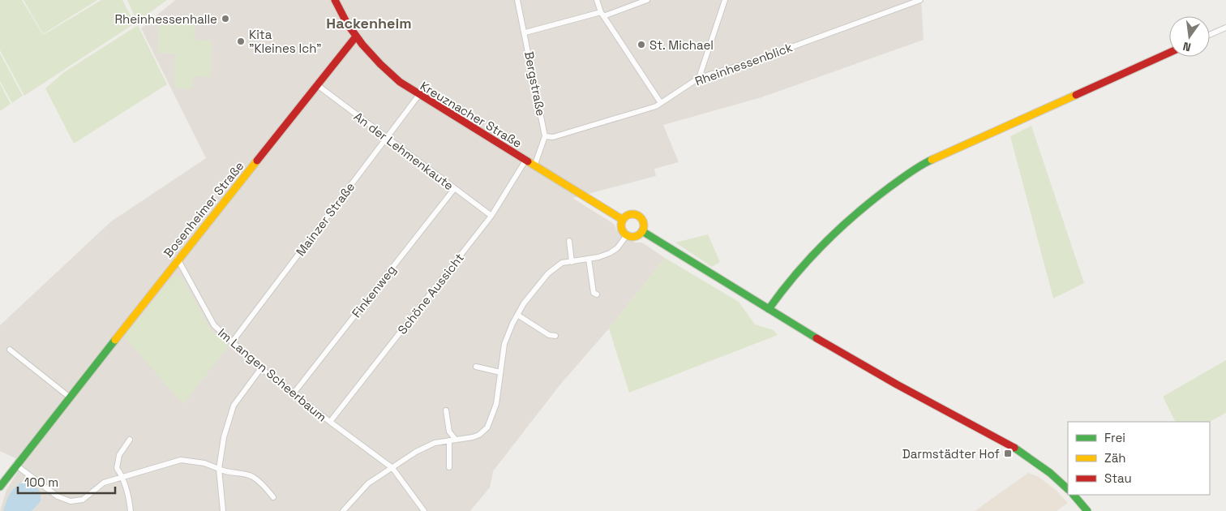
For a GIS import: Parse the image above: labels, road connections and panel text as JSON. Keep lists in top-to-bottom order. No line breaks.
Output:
{"streets":{"street":["Rheinhessenblick","Bergstraße","Kreuznacher Straße","An der Lehmenkaute","Bosenheimer Straße","Mainzer Straße","Finkenweg","Schöne Aussicht","Im Langen Scheerbaum"]},"crossings":[["Rheinhessenblick","Bergstraße"],["Bergstraße","Kreuznacher Straße"],["Kreuznacher Straße","Bosenheimer Straße"],["Kreuznacher Straße","Mainzer Straße"],["Kreuznacher Straße","Schöne Aussicht"],["An der Lehmenkaute","Bosenheimer Straße"],["An der Lehmenkaute","Mainzer Straße"],["An der Lehmenkaute","Finkenweg"],["An der Lehmenkaute","Schöne Aussicht"],["Bosenheimer Straße","Im Langen Scheerbaum"],["Mainzer Straße","Im Langen Scheerbaum"],["Finkenweg","Im Langen Scheerbaum"],["Schöne Aussicht","Im Langen Scheerbaum"]],"districts":["Hackenheim"],"places":{"other":["Rheinhessenhalle","Kita \"Kleines Ich\"","St. Michael"],"transit":["Darmstädter Hof"]},"legend":["Frei","Zäh","Stau"],"scale_bar":"100 m","north":"bottom"}
